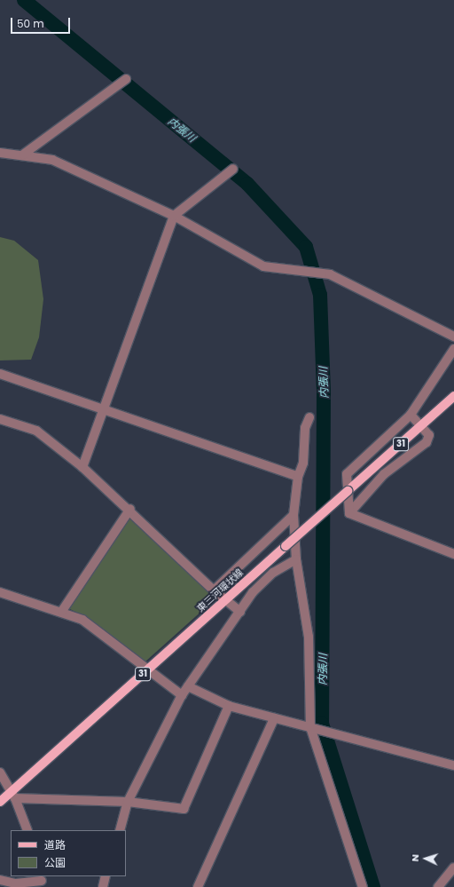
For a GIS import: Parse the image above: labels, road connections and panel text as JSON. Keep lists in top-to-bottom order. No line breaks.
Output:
{"streets":{"main road":["31","東三河環状線"]},"water":["内張川"],"legend":["道路","公園"],"scale_bar":"50 m","north":"left"}
